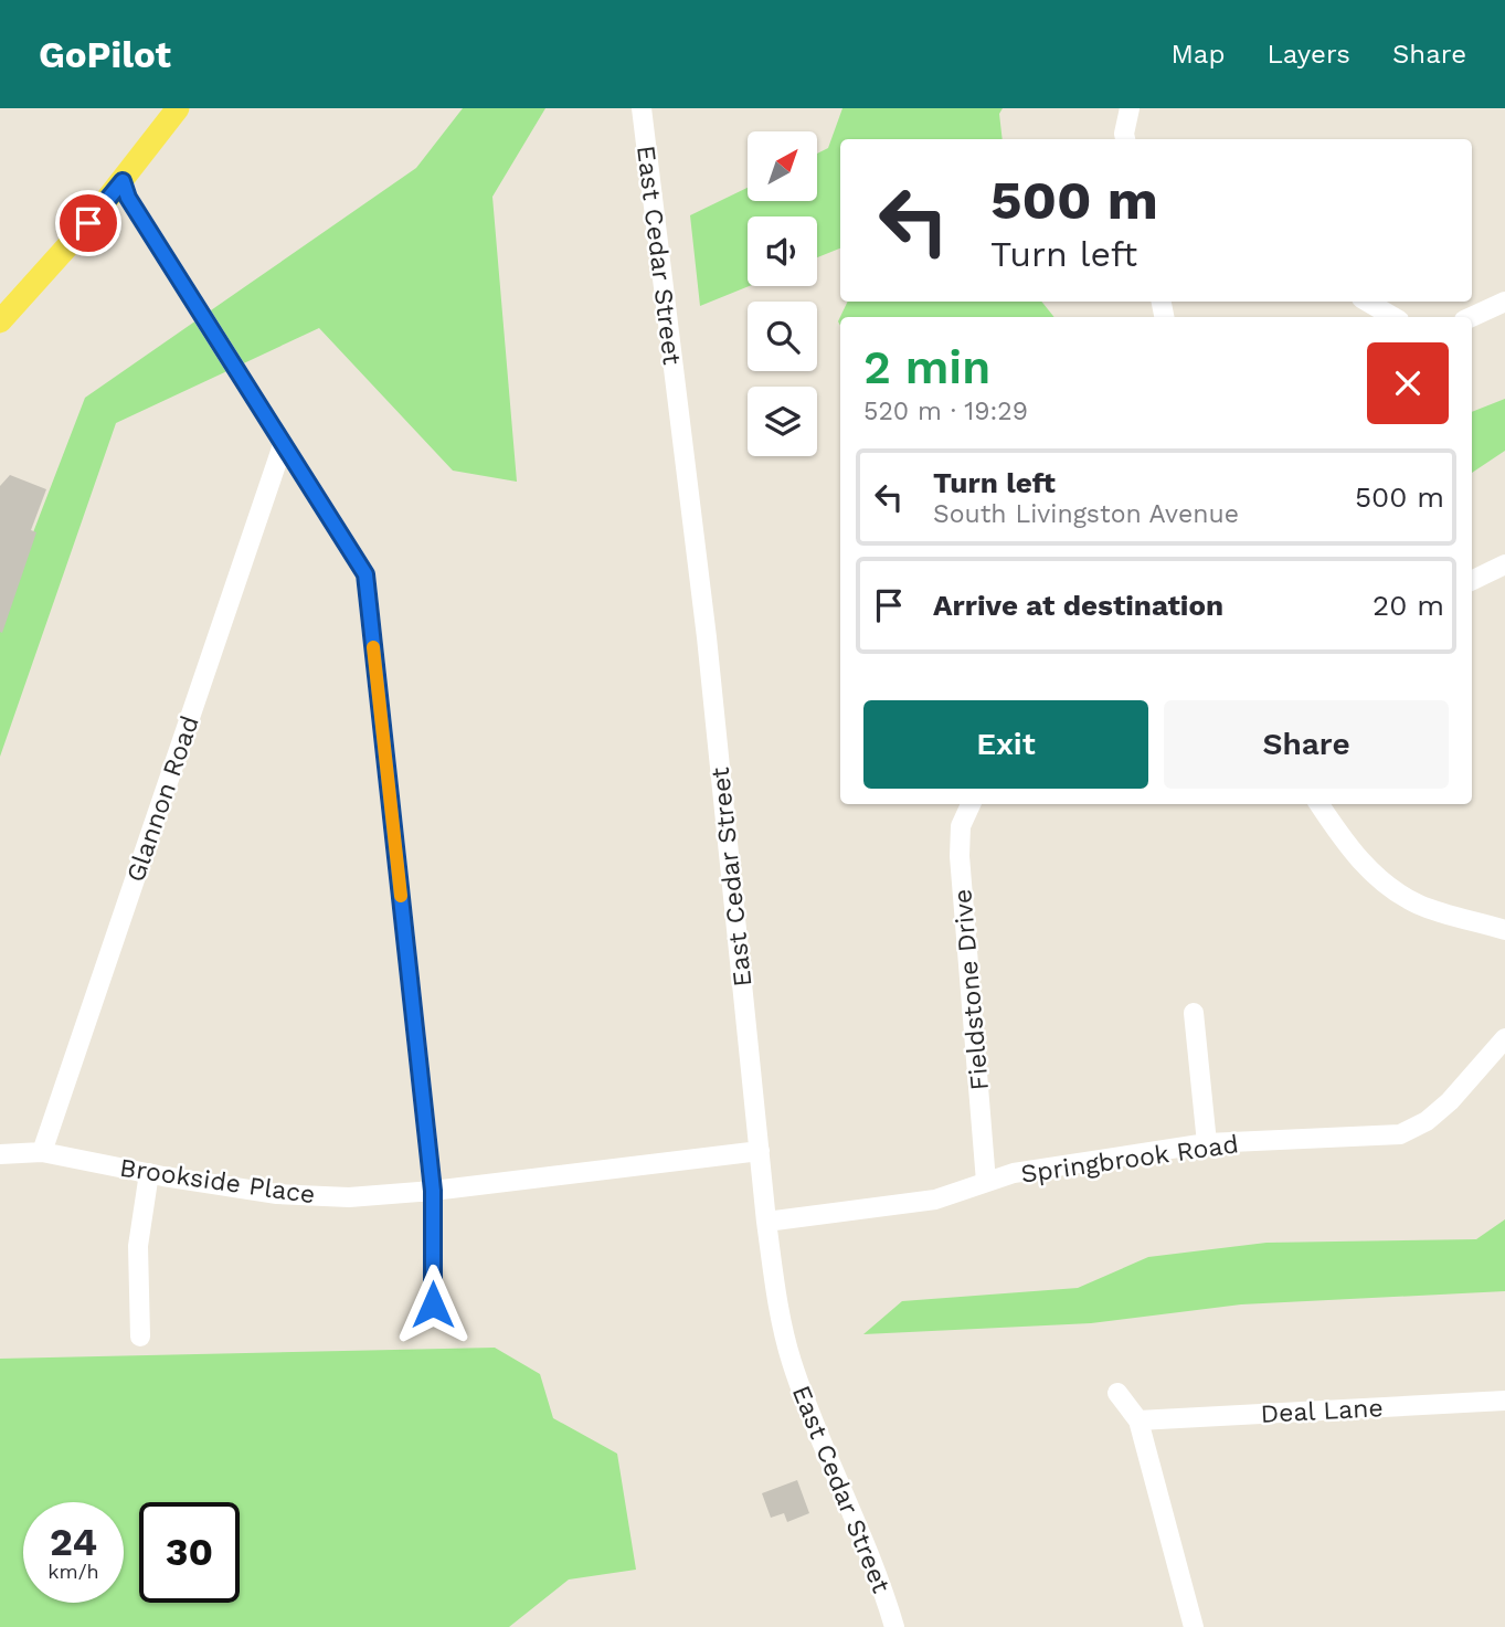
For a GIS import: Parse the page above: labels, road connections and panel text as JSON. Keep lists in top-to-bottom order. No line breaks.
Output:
{"streets":{"street":["East Cedar Street","Glannon Road","Fieldstone Drive","Springbrook Road","Brookside Place","Deal Lane"]},"crossings":[["East Cedar Street","Springbrook Road"],["East Cedar Street","Brookside Place"],["Glannon Road","Brookside Place"],["Fieldstone Drive","Springbrook Road"]],"north":"top right","page":{"header":"GoPilot","nav":["Map","Layers","Share"],"turn":["500 m","Turn left"],"heading":["2 min","520 m · 19:29"],"list":[{"name":"Turn left","note":"South Livingston Avenue","value":"500 m"},{"name":"Arrive at destination","value":"20 m"}],"buttons":["Exit","Share"],"speed":"24 km/h","limit":"30"}}
